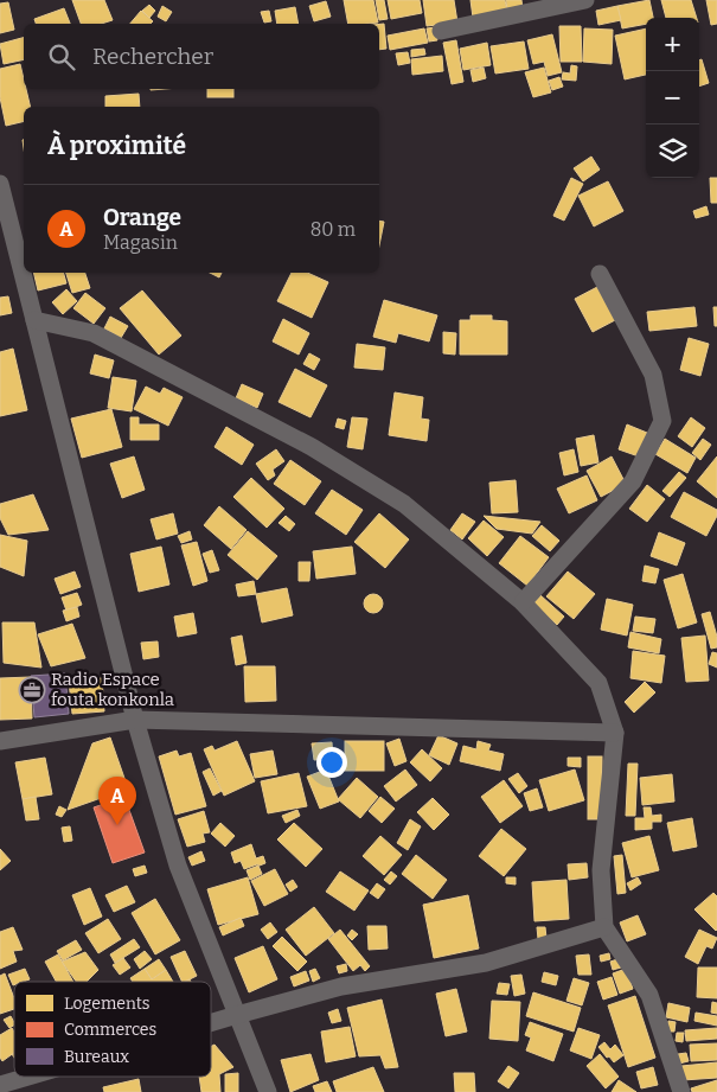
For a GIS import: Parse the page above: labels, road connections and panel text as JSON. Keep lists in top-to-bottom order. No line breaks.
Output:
{"places":{"office":["Radio Espace fouta konkonla"]},"legend":["Logements","Commerces","Bureaux"],"page":{"map_buttons":["+","−"],"search":"Rechercher","heading":"À proximité","list":[{"mark":"A","name":"Orange","note":"Magasin","value":"80 m"}],"pins":"A"}}
